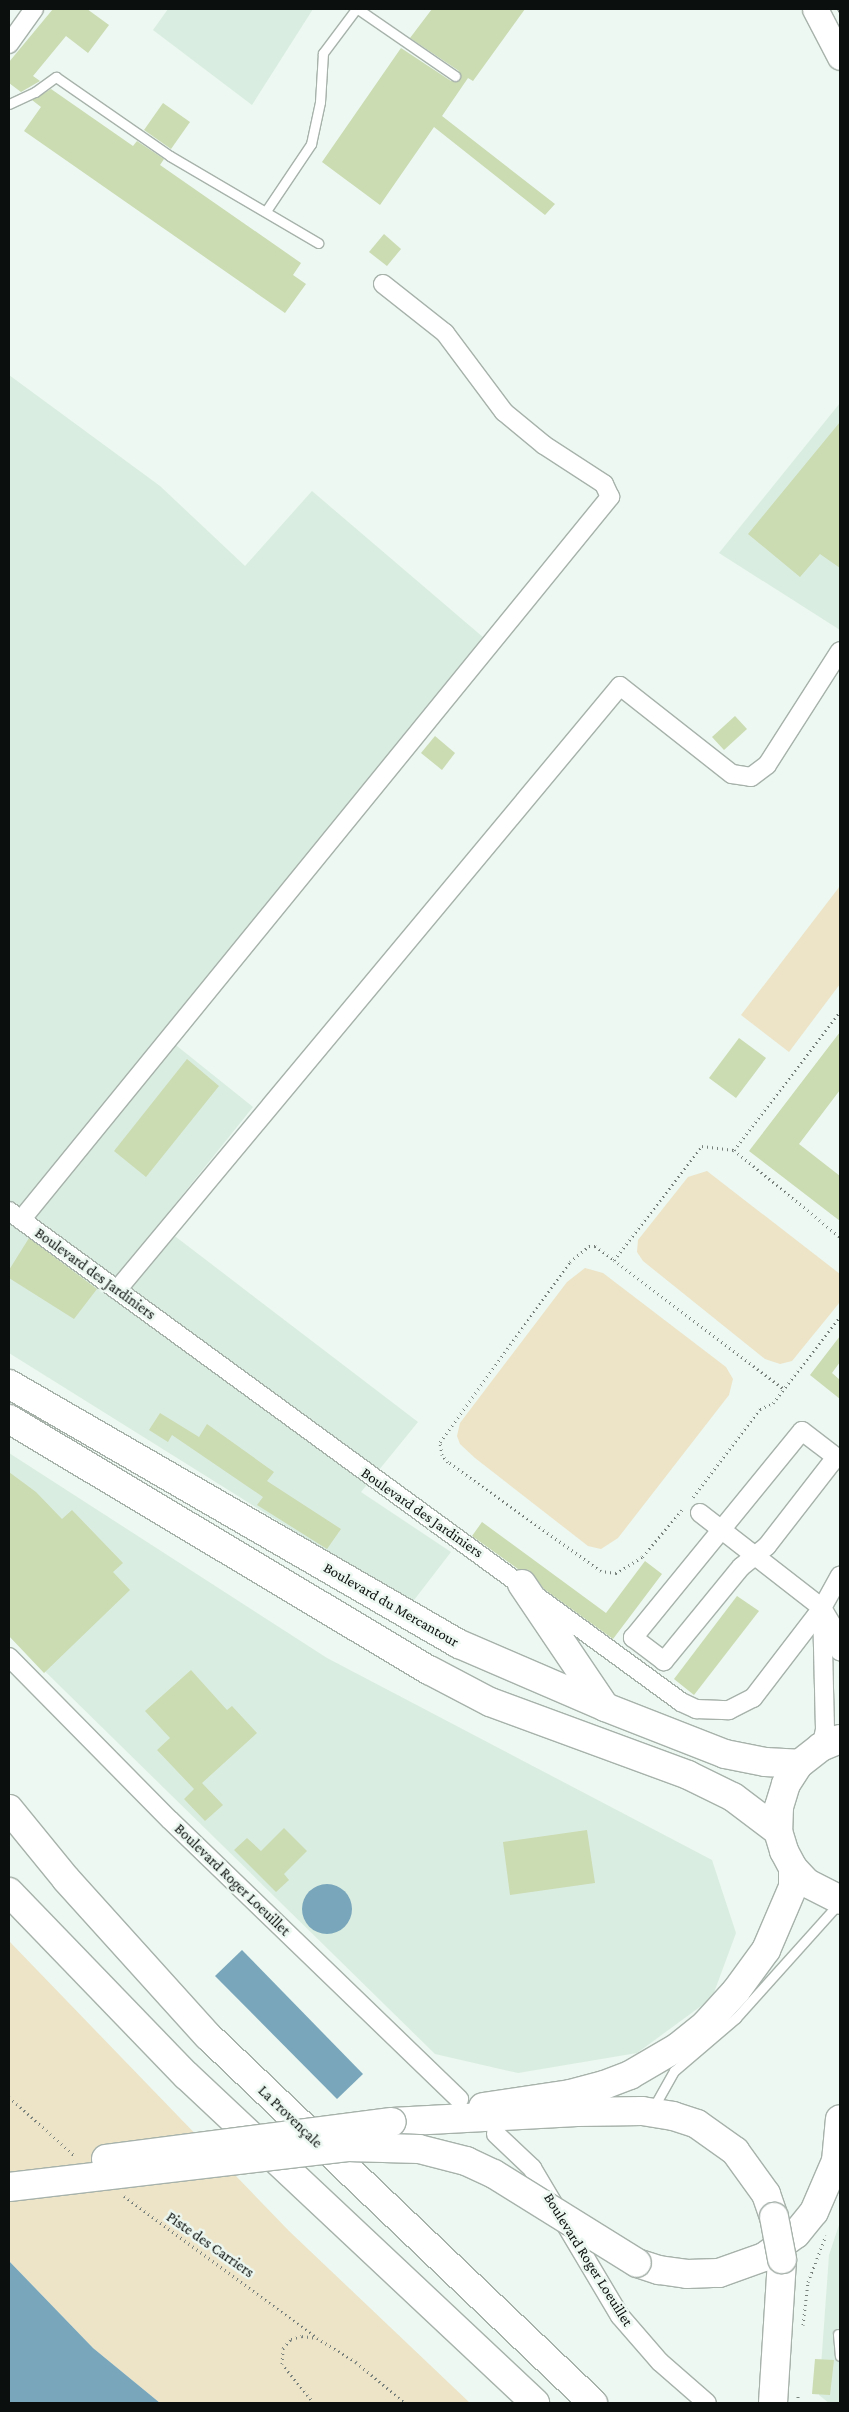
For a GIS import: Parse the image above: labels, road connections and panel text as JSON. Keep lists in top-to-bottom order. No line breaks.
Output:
{"streets":{"main road":["Boulevard du Mercantour","La Provençale"],"street":["Boulevard des Jardiniers","Boulevard Roger Loeuillet"],"path":["Piste des Carriers"]}}
